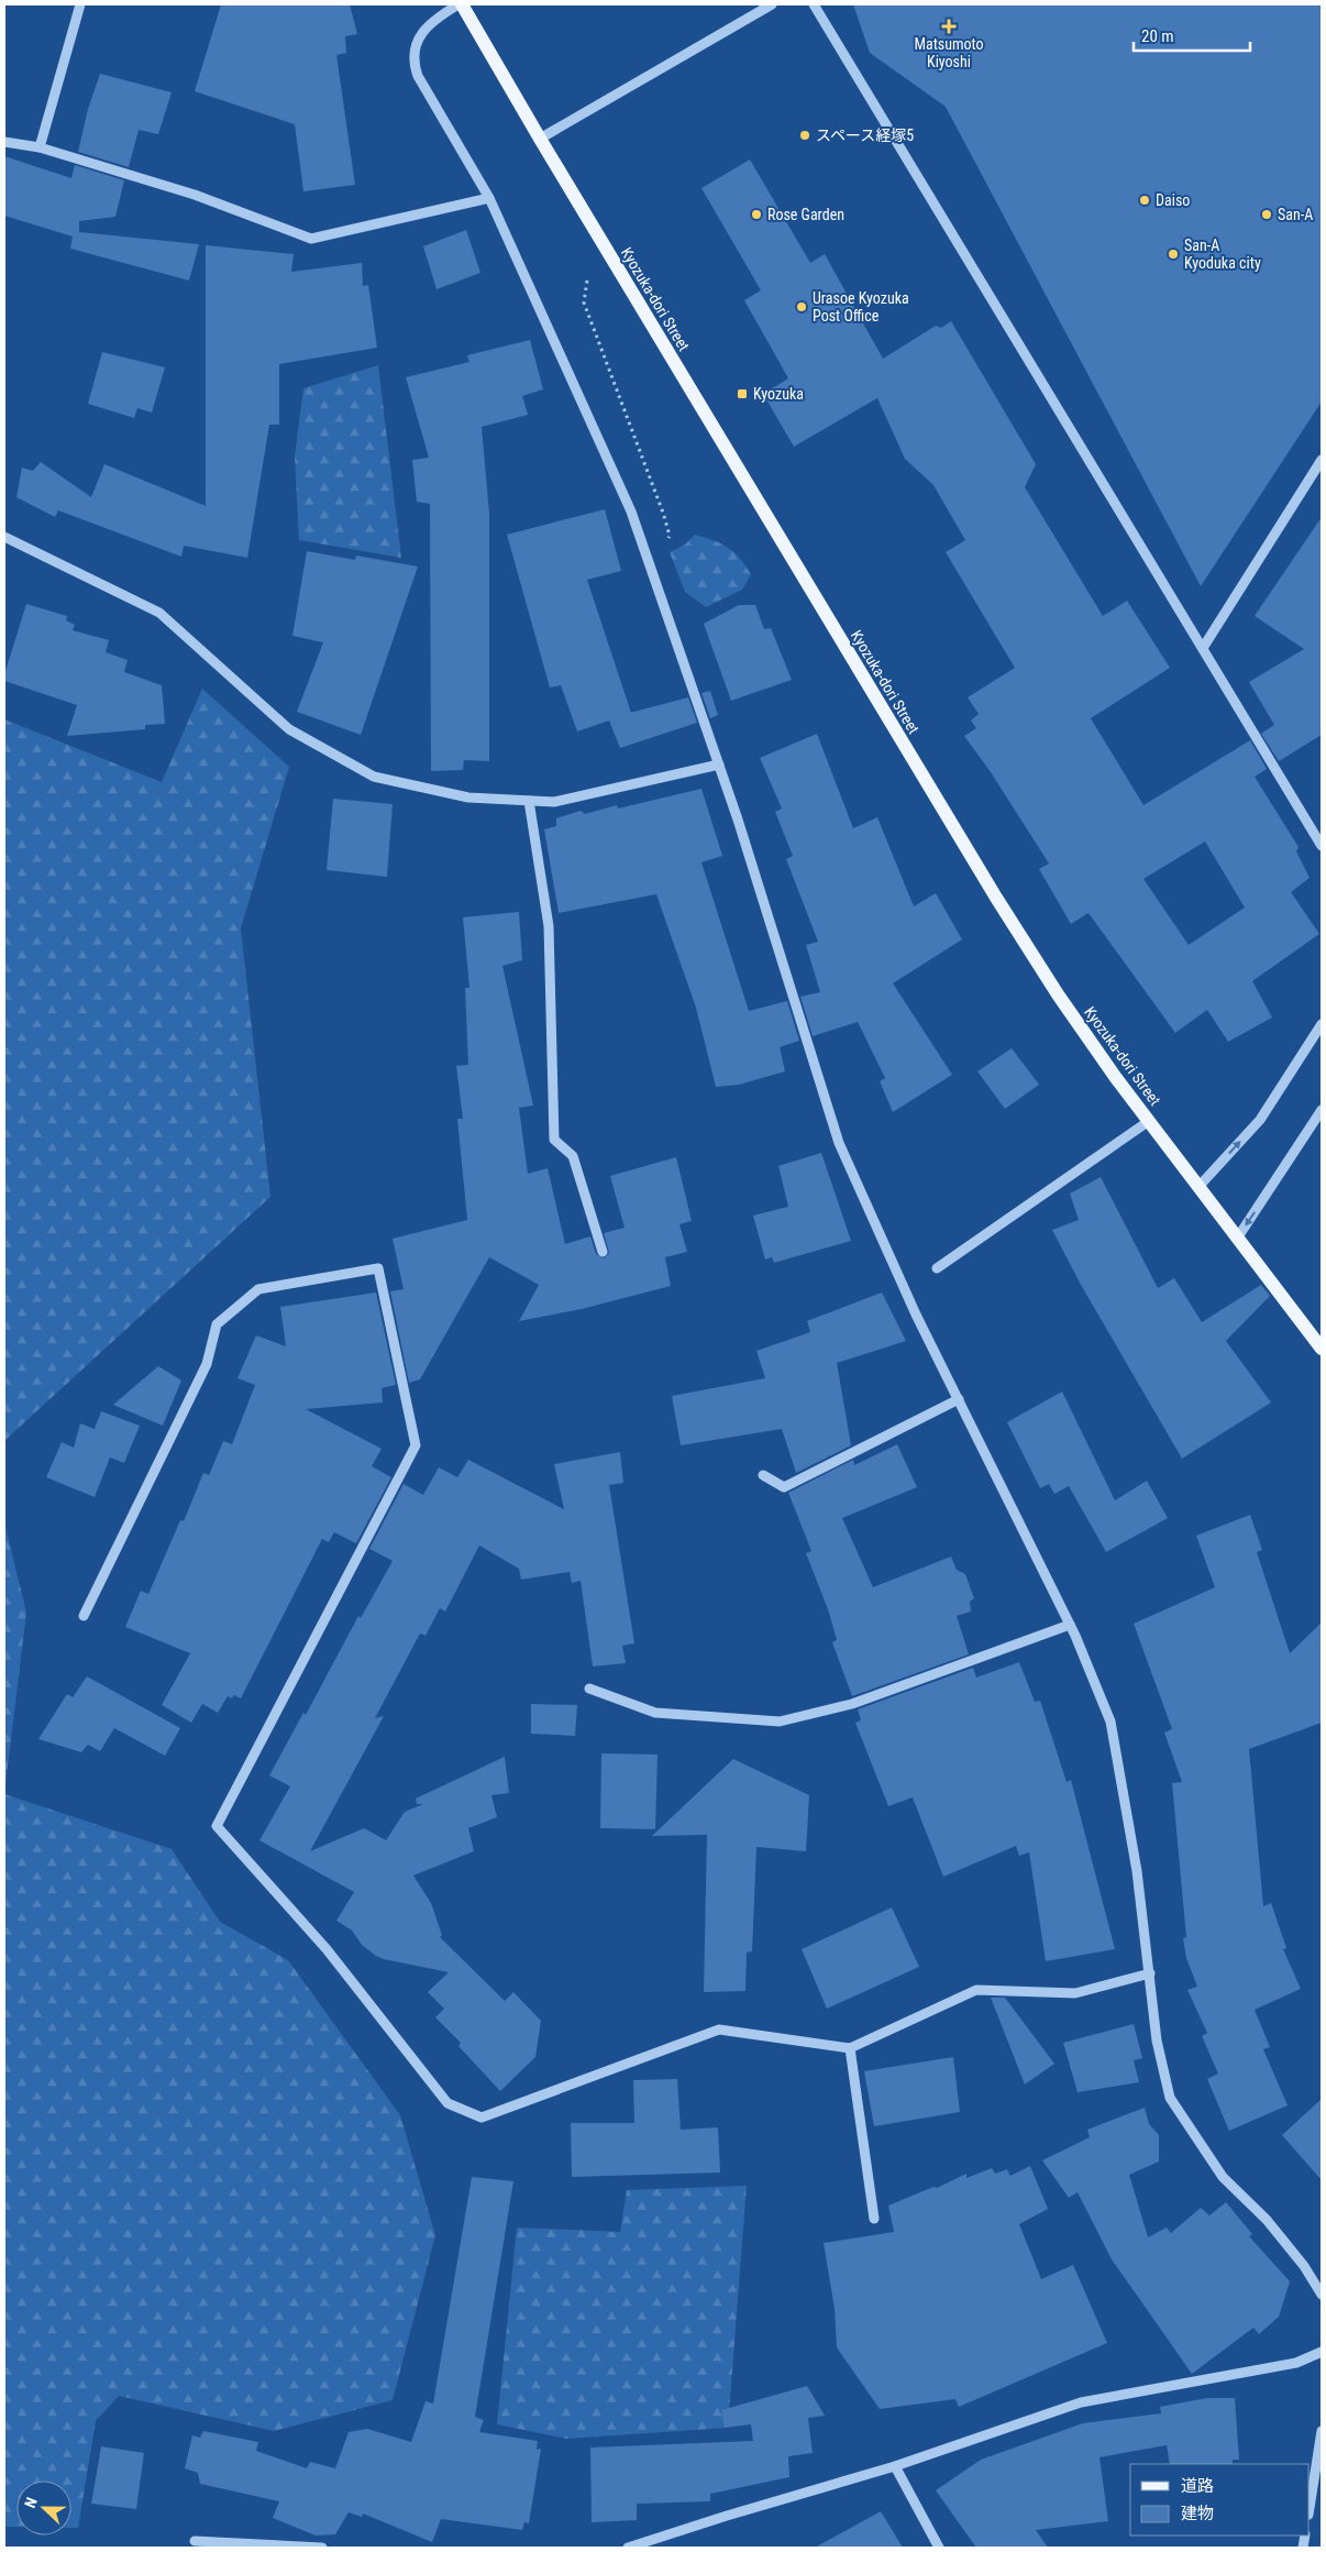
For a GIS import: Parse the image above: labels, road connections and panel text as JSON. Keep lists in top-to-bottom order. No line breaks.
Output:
{"streets":{"main road":["Kyozuka-dori Street"]},"places":{"health":["Matsumoto Kiyoshi"],"other":["スペース経塚5","Daiso","Rose Garden","San-A","San-A Kyoduka city","Urasoe Kyozuka Post Office"],"transit":["Kyozuka"]},"legend":["道路","建物"],"scale_bar":"20 m","north":"left"}
